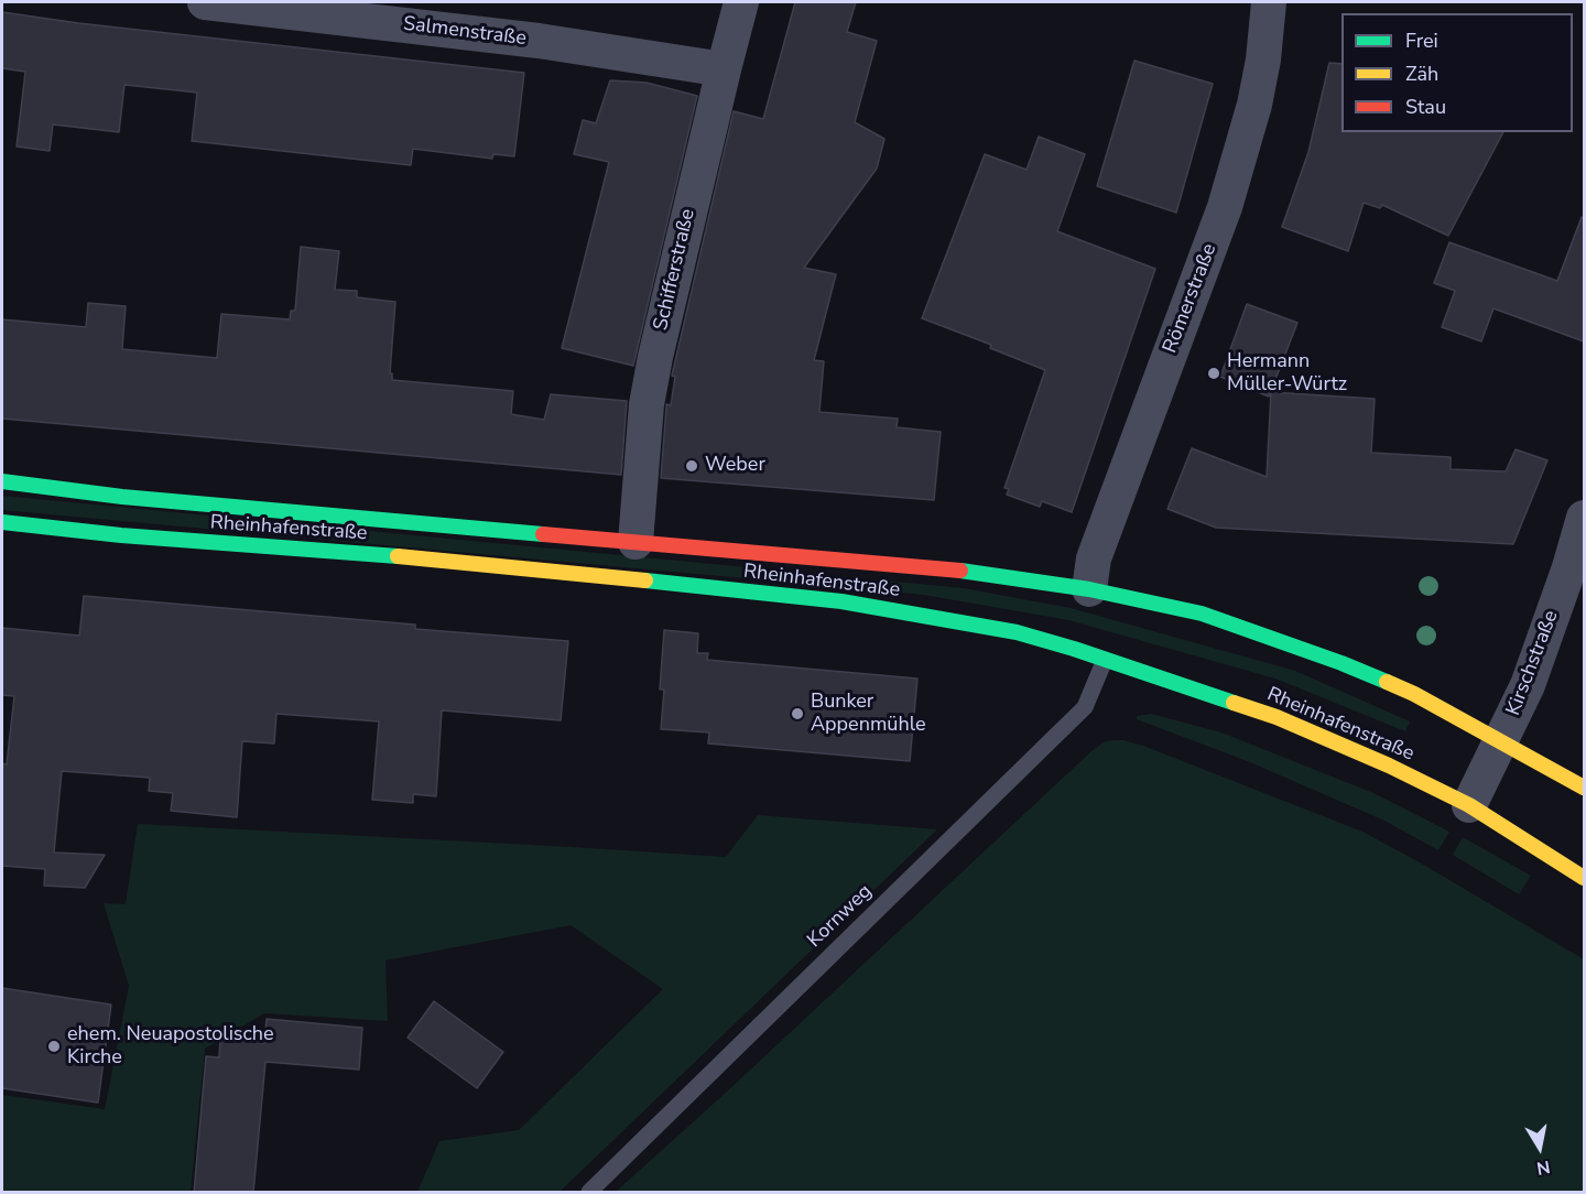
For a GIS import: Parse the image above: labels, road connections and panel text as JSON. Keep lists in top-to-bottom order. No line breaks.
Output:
{"streets":{"main road":["Rheinhafenstraße"],"street":["Salmenstraße","Schifferstraße","Römerstraße","Kirschstraße"],"lane":["Kornweg"]},"crossings":[["Salmenstraße","Schifferstraße"],["Schifferstraße","Rheinhafenstraße"],["Römerstraße","Rheinhafenstraße"],["Rheinhafenstraße","Kirschstraße"],["Rheinhafenstraße","Kornweg"]],"places":["Hermann Müller-Würtz","Weber","Bunker Appenmühle","ehem. Neuapostolische Kirche"],"legend":["Frei","Zäh","Stau"],"north":"bottom"}
